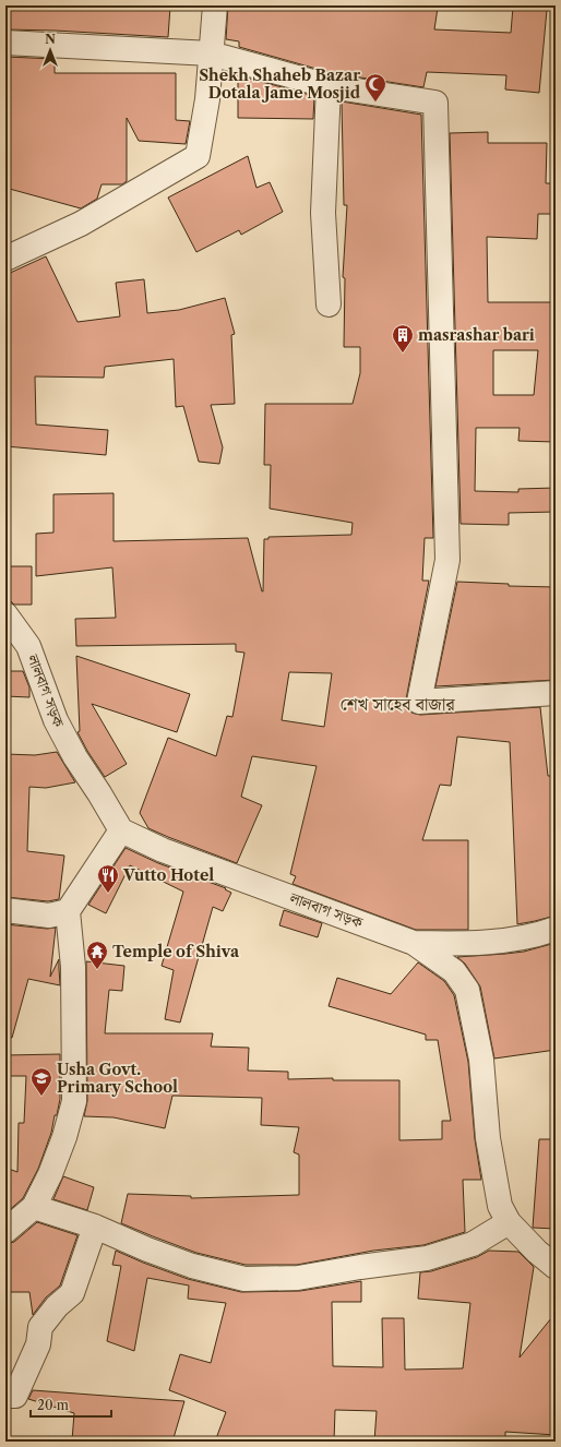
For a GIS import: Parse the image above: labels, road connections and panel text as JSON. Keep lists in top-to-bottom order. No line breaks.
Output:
{"streets":{"street":["লালবাগ সড়ক"]},"districts":["শেখ সাহেব বাজার"],"places":{"mosque":["Shekh Shaheb Bazar Dotala Jame Mosjid"],"building":["masrashar bari"],"restaurant":["Vutto Hotel"],"temple":["Temple of Shiva"],"school or university":["Usha Govt. Primary School"]},"scale_bar":"20 m","north":"top"}
